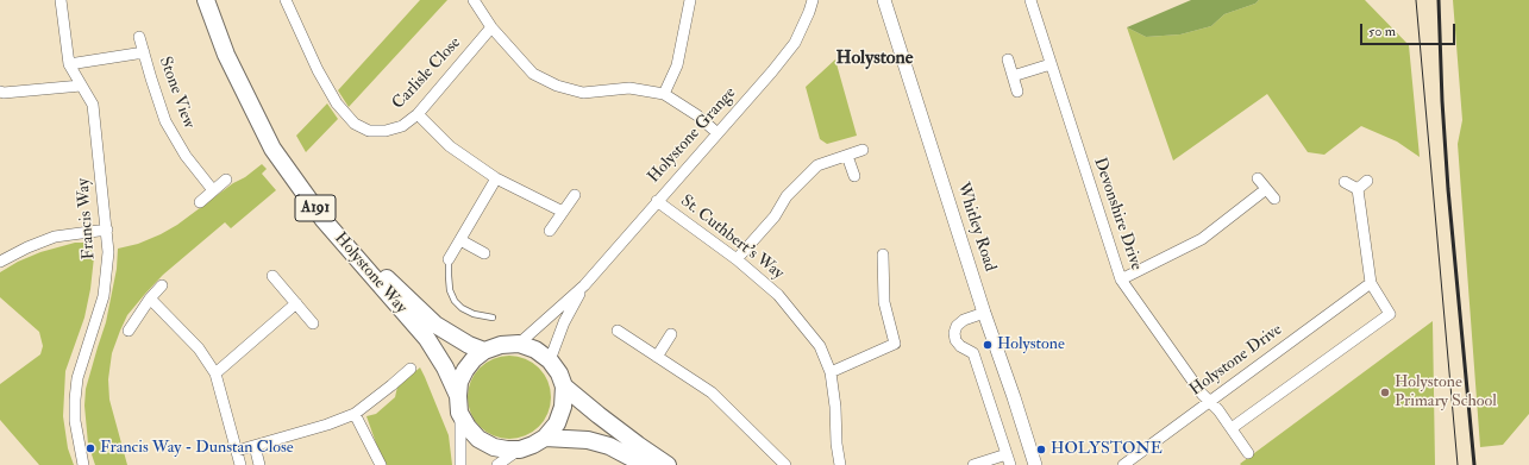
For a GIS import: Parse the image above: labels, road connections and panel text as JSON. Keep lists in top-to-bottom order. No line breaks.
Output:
{"streets":{"main road":["A191","Holystone Way"],"street":["Carlisle Close","Stone View","Holystone Grange","Devonshire Drive","Francis Way","Whitley Road","St. Cuthbert's Way","Holystone Drive"]},"crossings":[["Stone View","Francis Way"],["Holystone Grange","St. Cuthbert's Way"],["Holystone Grange","Holystone Way"],["Devonshire Drive","Holystone Drive"]],"districts":["Holystone"],"places":["Holystone","Holystone Primary School","Francis Way - Dunstan Close","HOLYSTONE"],"scale_bar":"50 m"}
